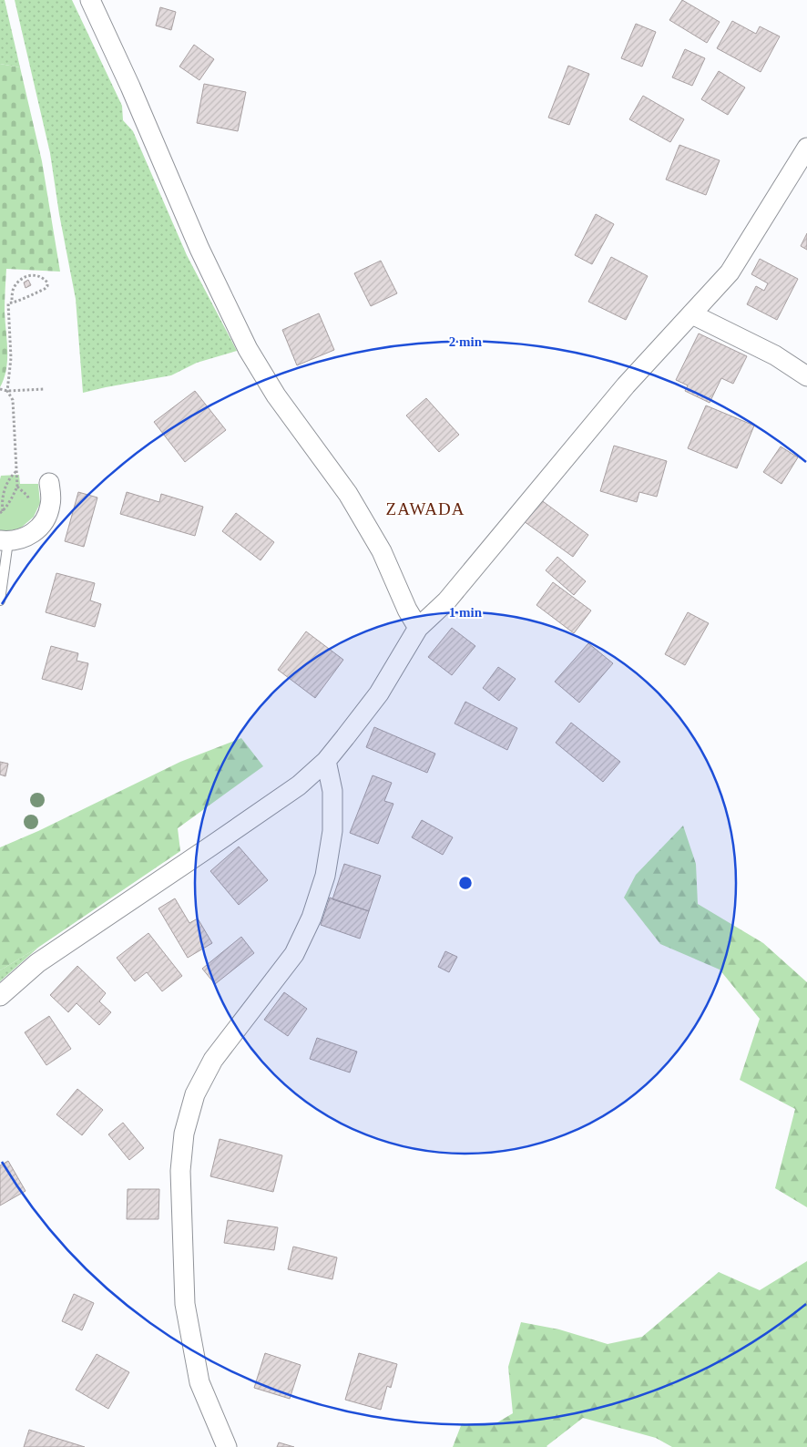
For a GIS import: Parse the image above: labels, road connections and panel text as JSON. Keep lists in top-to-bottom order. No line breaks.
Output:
{"districts":["ZAWADA"],"rings":["2 min","1 min"]}
